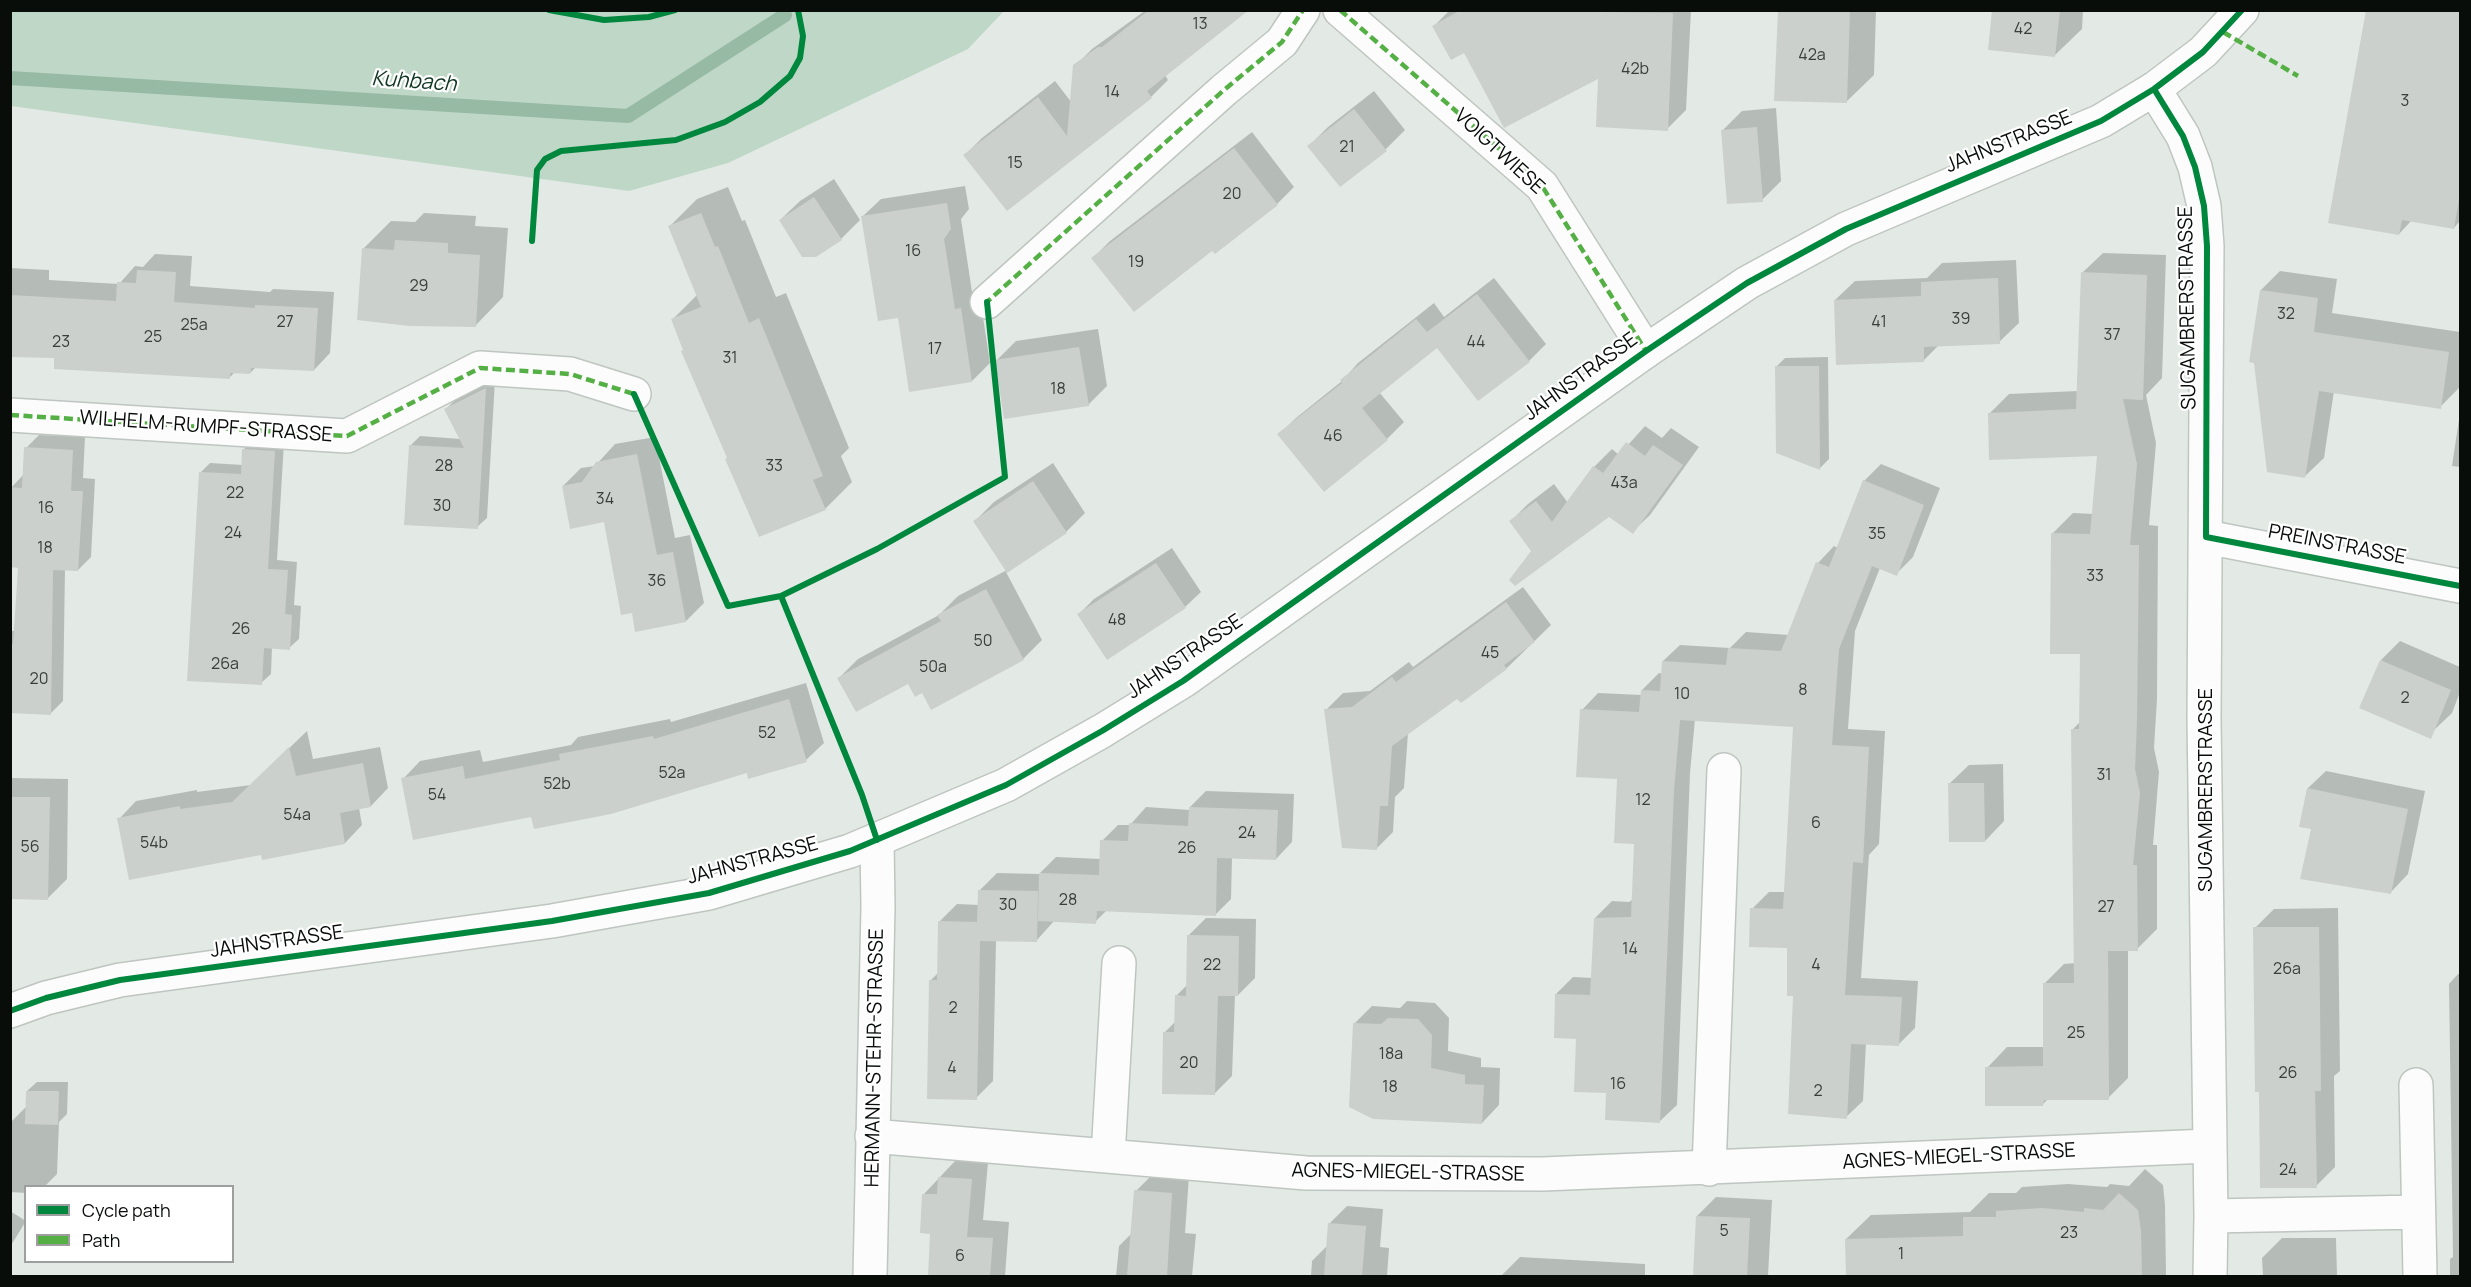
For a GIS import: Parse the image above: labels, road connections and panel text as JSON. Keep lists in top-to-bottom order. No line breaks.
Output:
{"streets":{"street":["JAHNSTRASSE","VOIGTWIESE","SUGAMBRERSTRASSE","WILHELM-RUMPF-STRASSE","PREINSTRASSE","HERMANN-STEHR-STRASSE","AGNES-MIEGEL-STRASSE"]},"crossings":[["JAHNSTRASSE","VOIGTWIESE"],["JAHNSTRASSE","SUGAMBRERSTRASSE"],["JAHNSTRASSE","HERMANN-STEHR-STRASSE"],["SUGAMBRERSTRASSE","PREINSTRASSE"],["SUGAMBRERSTRASSE","AGNES-MIEGEL-STRASSE"],["HERMANN-STEHR-STRASSE","AGNES-MIEGEL-STRASSE"]],"water":["Kuhbach"],"house_numbers":["13","42","42a","42b","14","3","21","15","20","16","19","29","32","39","27","41","25a","37","25","23","44","17","31","18","46","28","33","43a","22","34","30","16","24","35","18","33","36","48","26","50","45","26a","50a","20","8","10","2","52","52a","31","52b","54","12","54a","6","24","54b","56","26","28","30","27","14","22","4","26a","2","25","18a","20","4","26","16","18","2","24","5","23","1","6"],"legend":["Cycle path","Path"]}
